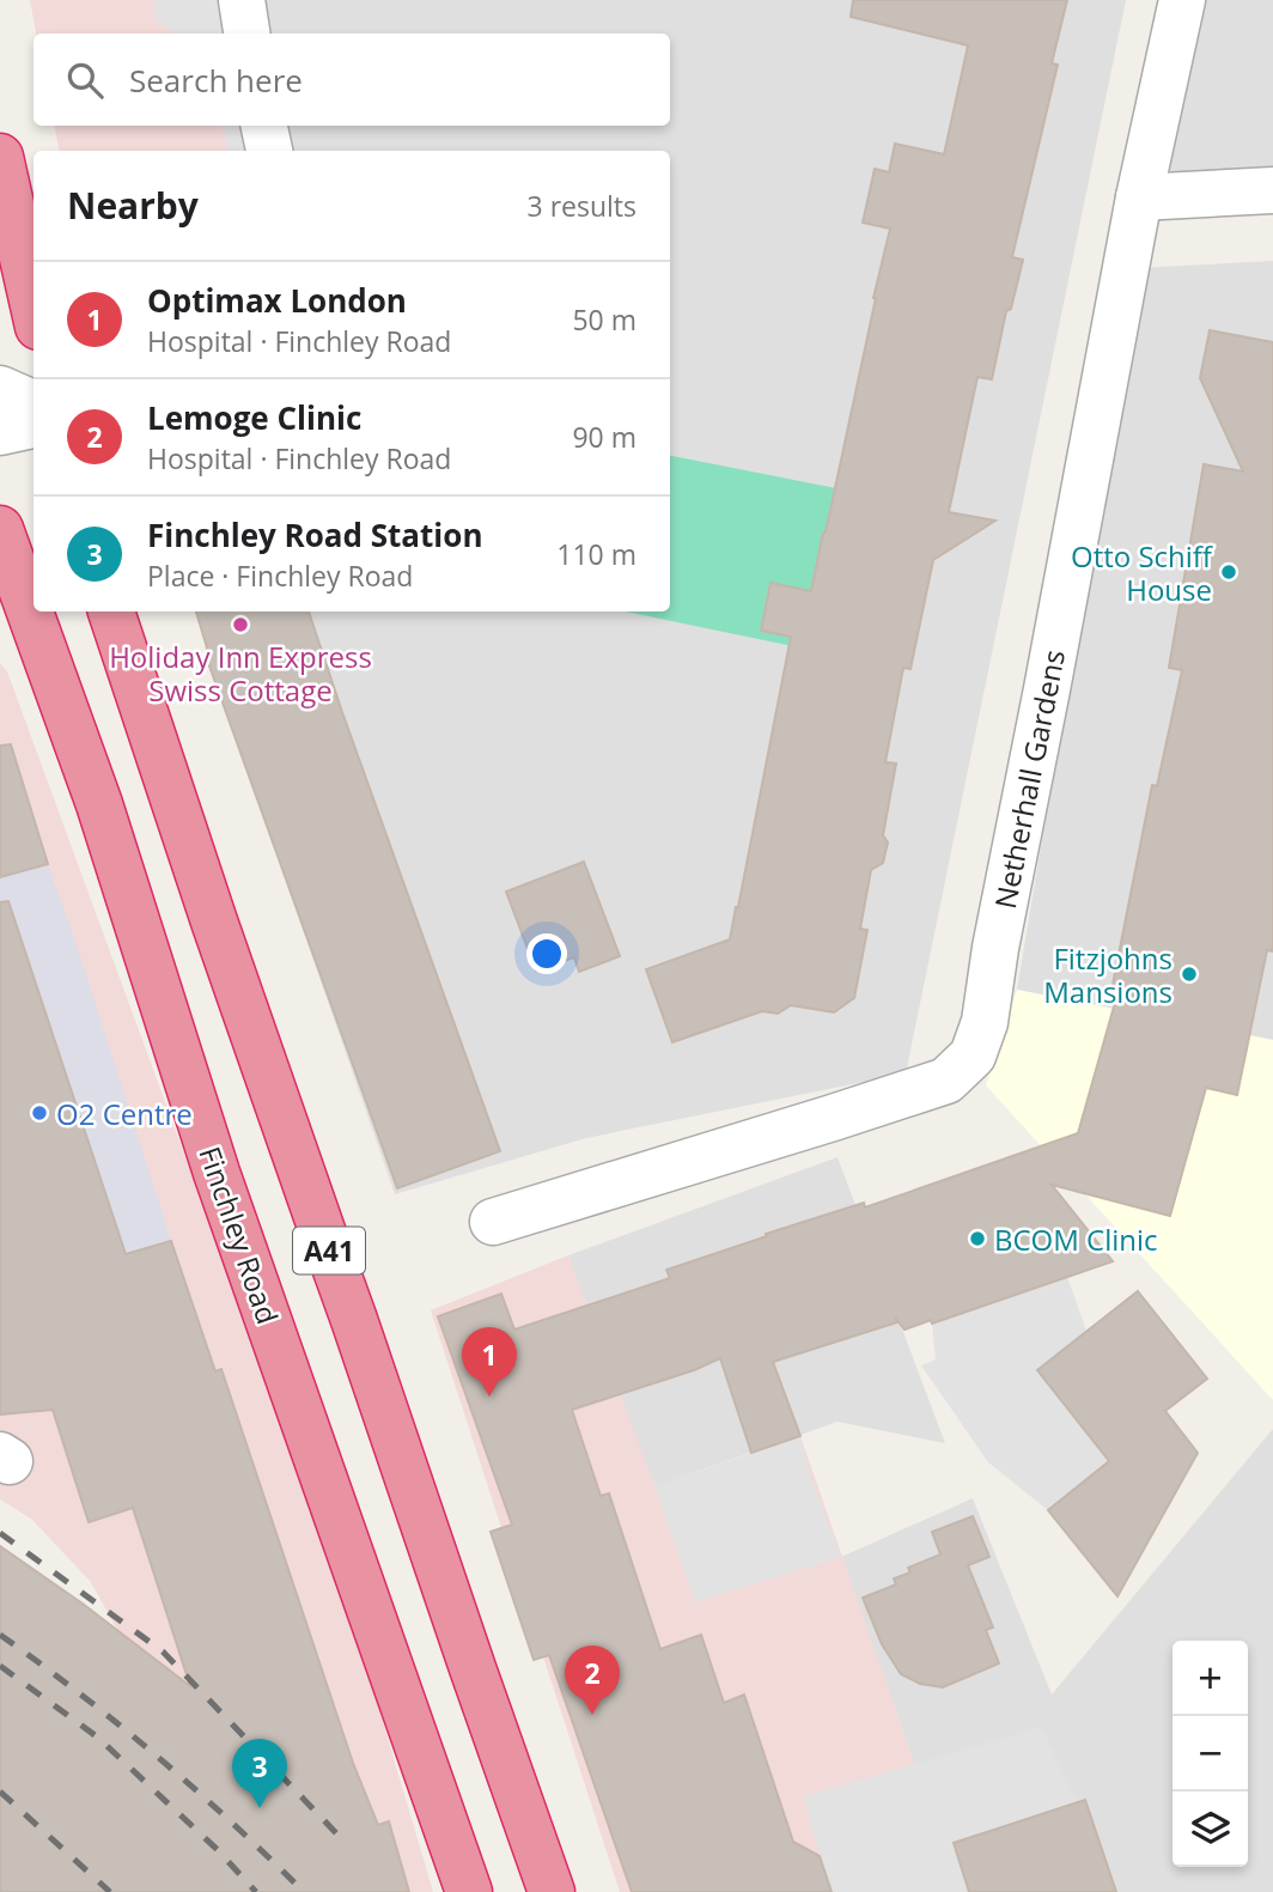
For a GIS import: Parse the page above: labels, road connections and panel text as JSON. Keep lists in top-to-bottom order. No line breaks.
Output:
{"streets":{"highway":["Finchley Road","A41"],"street":["Netherhall Gardens"]},"places":["Otto Schiff House","Holiday Inn Express Swiss Cottage","Fitzjohns Mansions","O2 Centre","BCOM Clinic"],"page":{"search":"Search here","heading":["Nearby","3 results"],"list":[{"mark":"1","name":"Optimax London","note":"Hospital · Finchley Road","value":"50 m"},{"mark":"2","name":"Lemoge Clinic","note":"Hospital · Finchley Road","value":"90 m"},{"mark":"3","name":"Finchley Road Station","note":"Place · Finchley Road","value":"110 m"}],"pins":["1","2","3"],"map_buttons":["+","−"]}}
